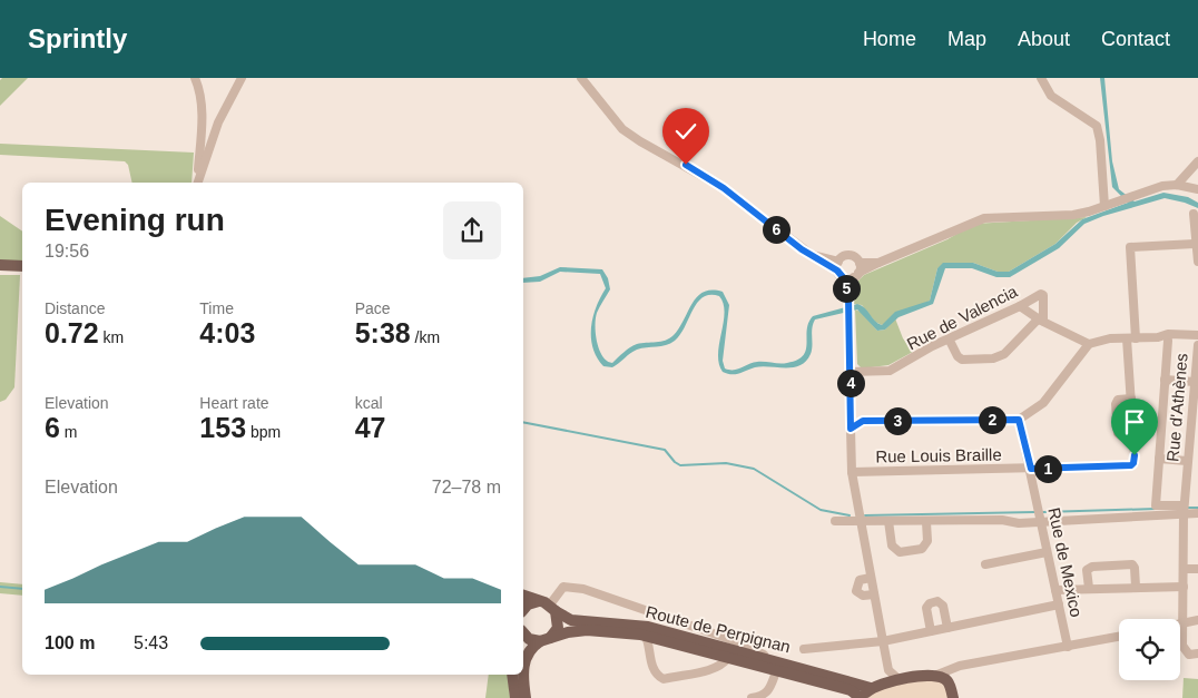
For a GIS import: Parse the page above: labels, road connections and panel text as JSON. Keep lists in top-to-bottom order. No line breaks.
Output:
{"streets":{"main road":["Route de Perpignan"],"street":["Rue de Valencia","Rue d'Athènes","Rue Louis Braille","Rue de Mexico"]},"crossings":[["Rue Louis Braille","Rue de Mexico"]],"page":{"header":"Sprintly","nav":["Home","Map","About","Contact"],"heading":["Evening run","19:56"],"pins":["6","5","4","2","3","1"],"stats":[["Distance","0.72 km"],["Time","4:03"],["Pace","5:38 /km"],["Elevation","6 m"],["Heart rate","153 bpm"],["kcal","47"]],"chart":["Elevation","72–78 m"],"list":[{"name":"100 m","note":"5:43"}]}}
